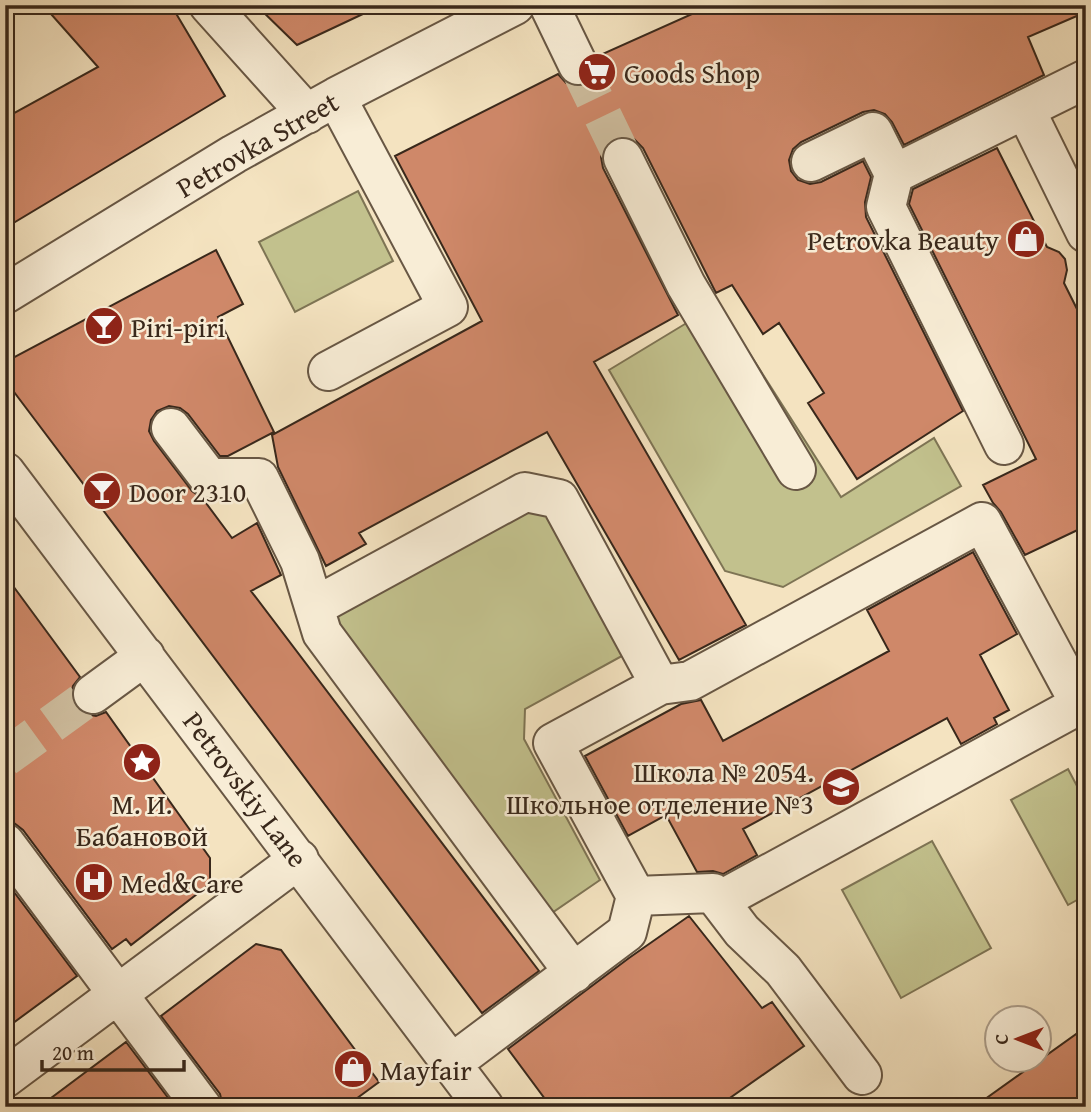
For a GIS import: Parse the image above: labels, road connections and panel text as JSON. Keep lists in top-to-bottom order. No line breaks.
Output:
{"streets":{"street":["Petrovka Street","Petrovskiy Lane"]},"places":{"supermarket":["Goods Shop"],"shop":["Petrovka Beauty","Mayfair"],"bar":["Piri-piri","Door 2310"],"place":["М. И. Бабановой"],"school or university":["Школа № 2054. Школьное отделение №3"],"hospital":["Med&Care"]},"scale_bar":"20 m","north":"left"}
